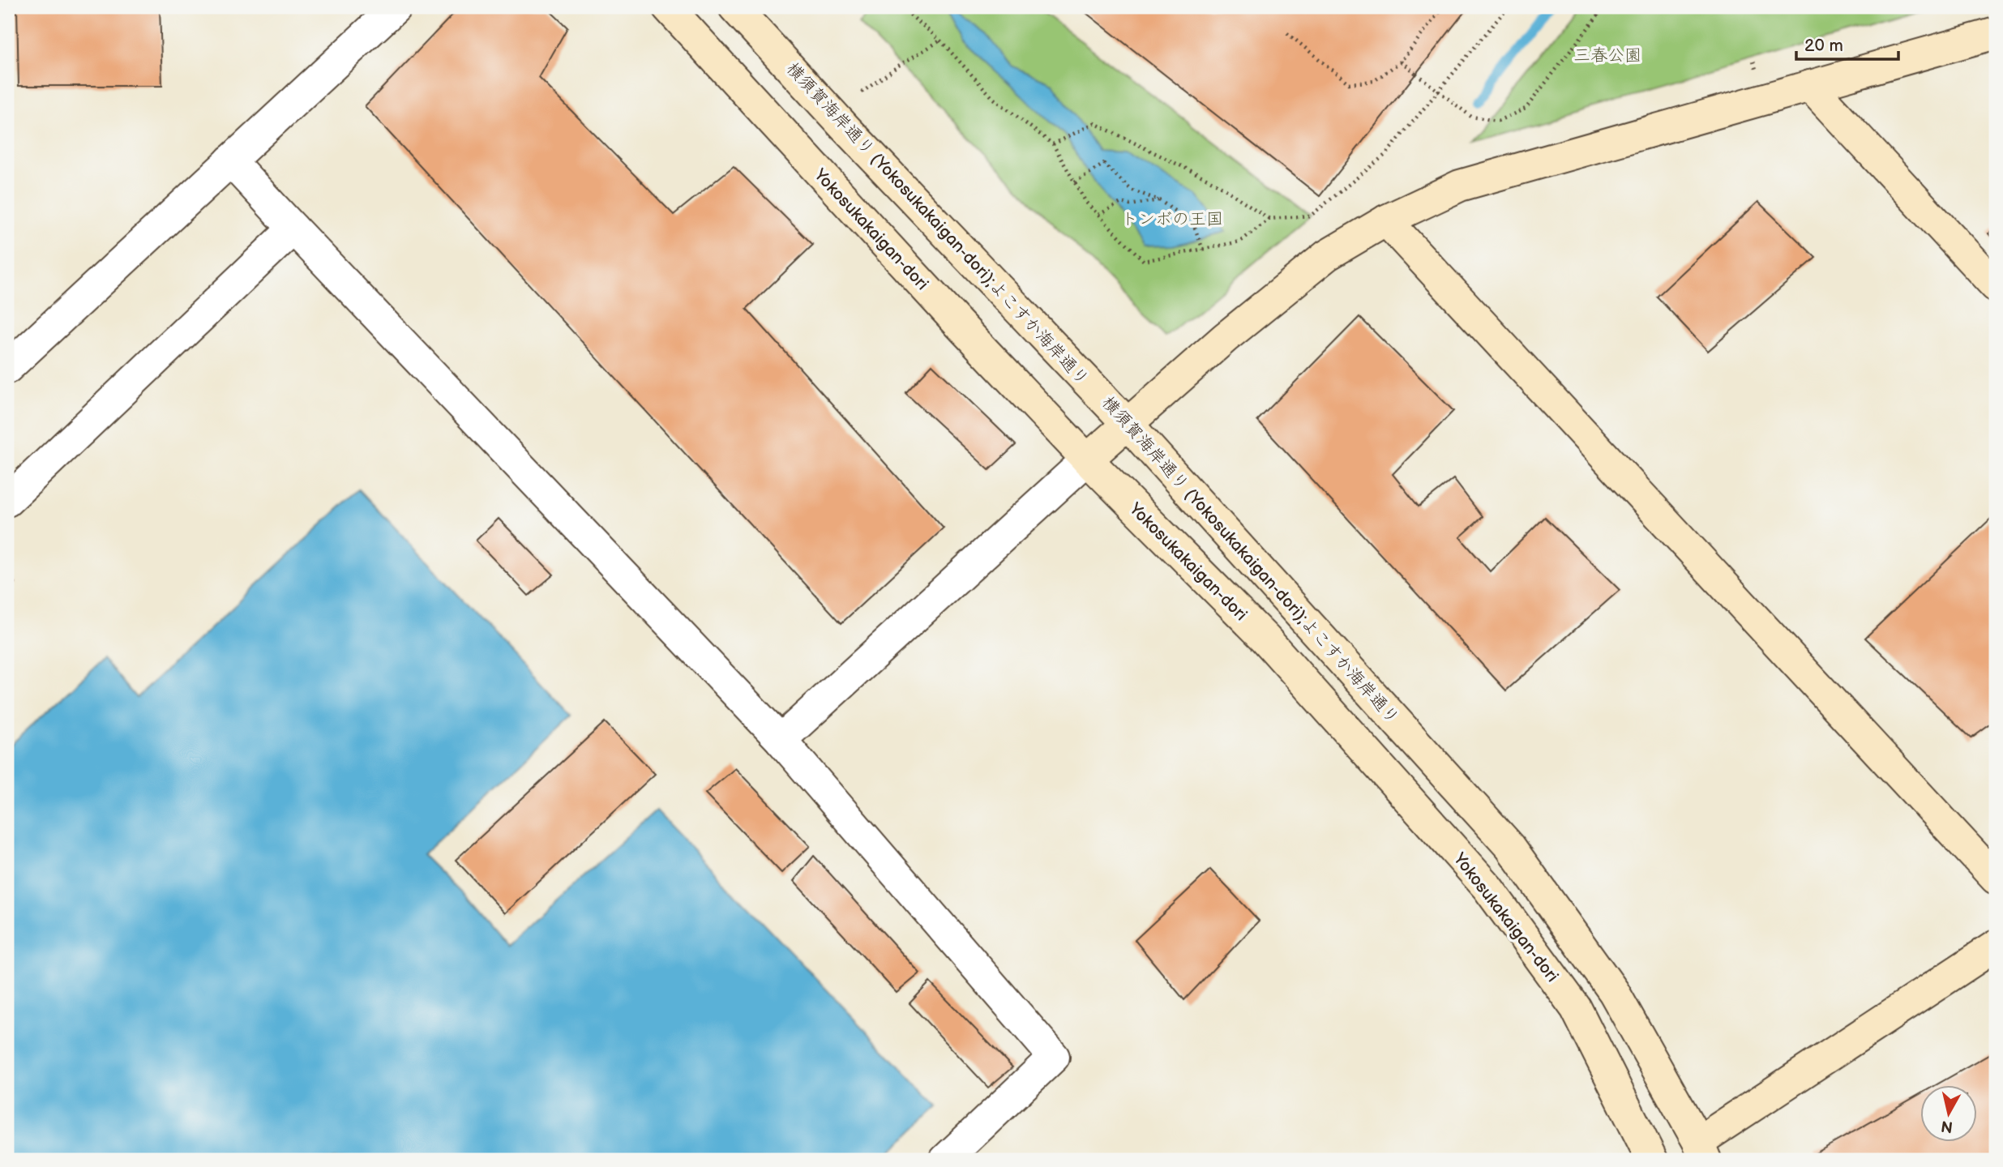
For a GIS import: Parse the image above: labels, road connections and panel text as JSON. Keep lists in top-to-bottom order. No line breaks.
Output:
{"streets":{"street":["横須賀海岸通り (Yokosukakaigan-dori);よこすか海岸通り","Yokosukakaigan-dori"]},"parks":["三春公園","トンボの王国"],"scale_bar":"20 m","north":"bottom"}
